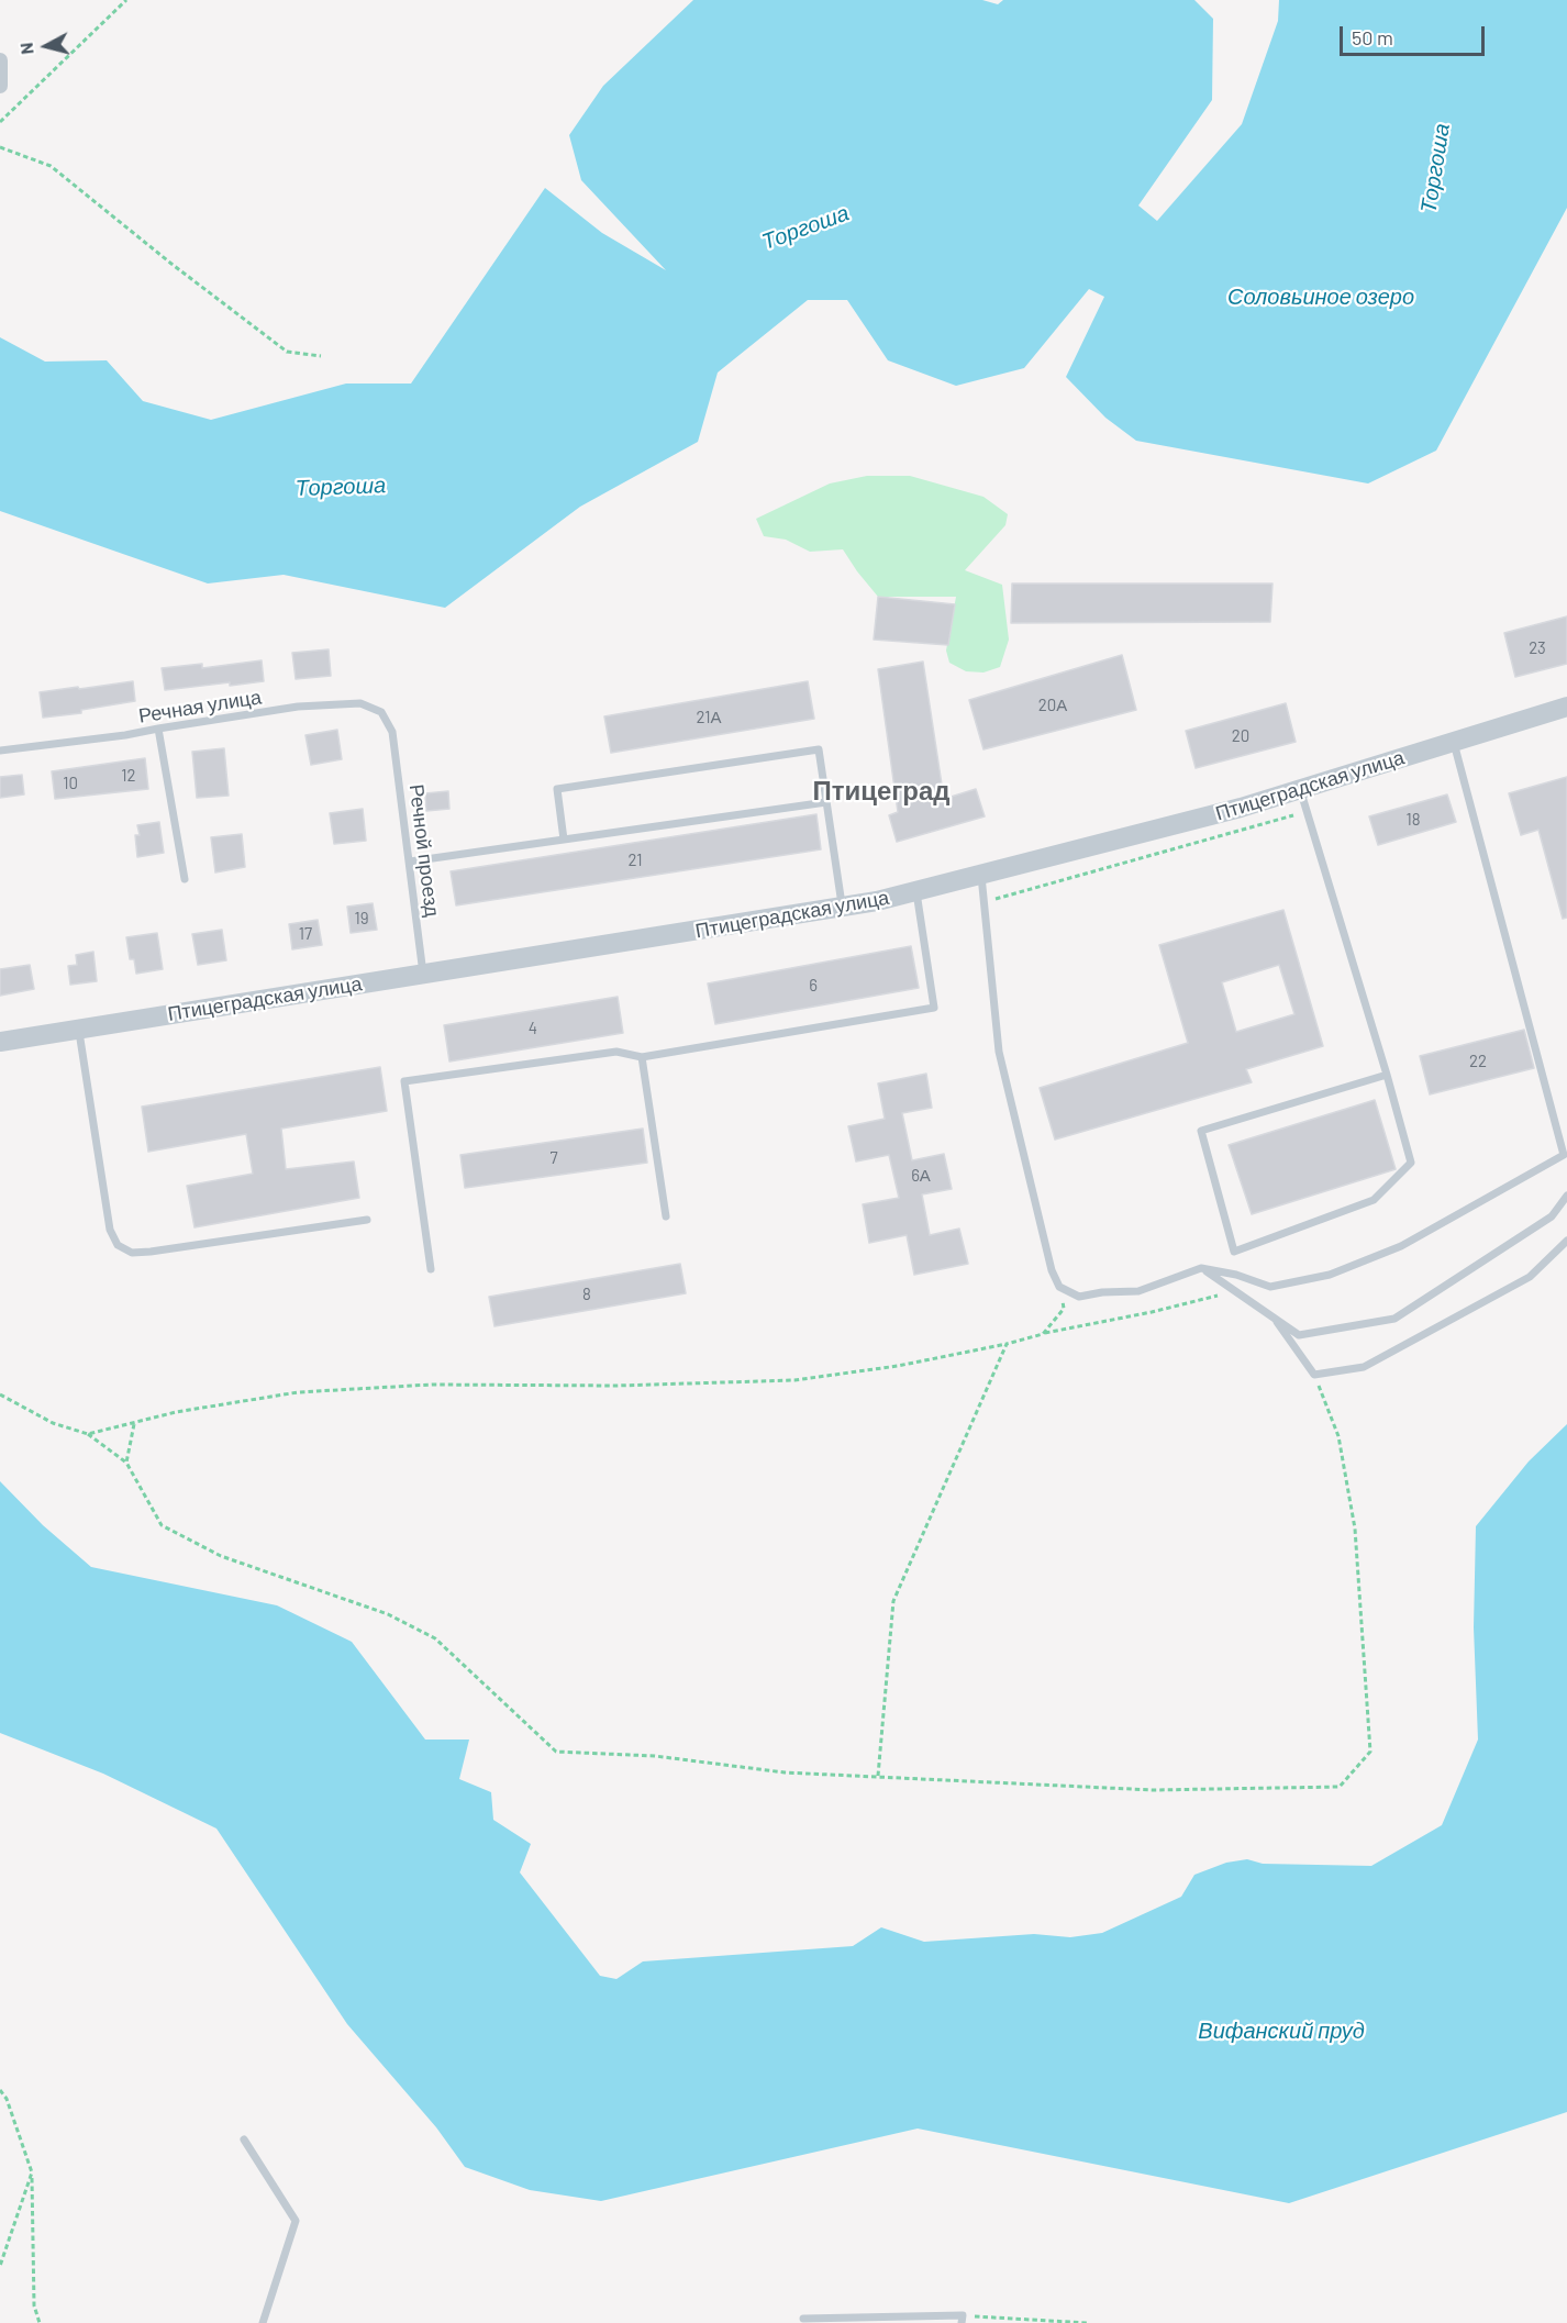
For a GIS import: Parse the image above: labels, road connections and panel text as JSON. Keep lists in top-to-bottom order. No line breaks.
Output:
{"streets":{"street":["Птицеградская улица"],"lane":["Речная улица","Речной проезд"]},"crossings":[["Речная улица","Речной проезд"],["Птицеградская улица","Речной проезд"]],"districts":["Птицеград"],"water":["Торгоша","Соловьиное озеро","Вифанский пруд"],"house_numbers":["23","20А","21А","20","12","10","18","21","19","17","6","4","22","7","6А","8"],"scale_bar":"50 m","north":"left"}
